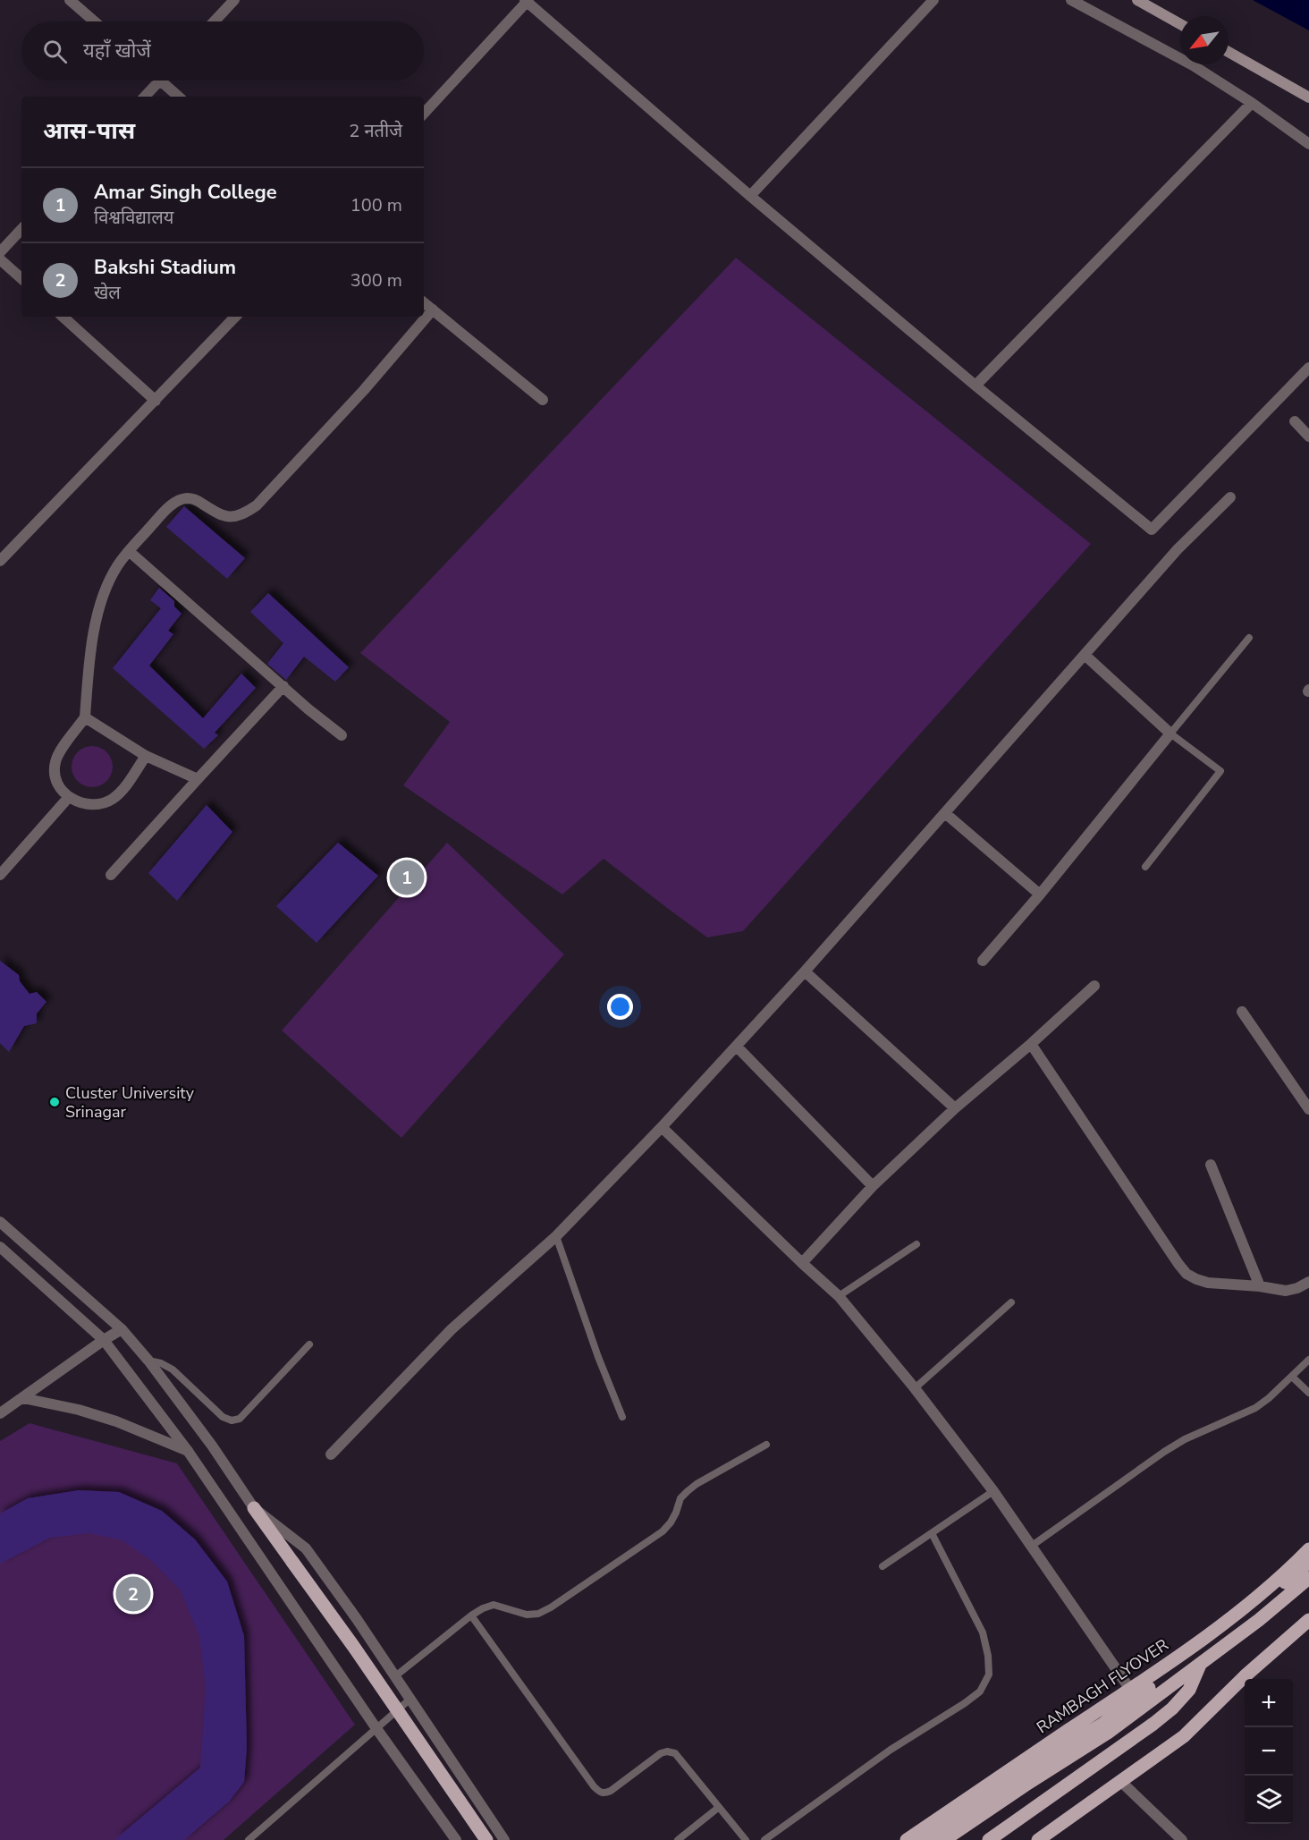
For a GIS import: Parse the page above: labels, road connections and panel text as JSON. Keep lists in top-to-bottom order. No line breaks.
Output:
{"streets":{"main road":["RAMBAGH FLYOVER"]},"places":["Cluster University Srinagar"],"north":"bottom left","page":{"search":"यहाँ खोजें","heading":["आस-पास","2 नतीजे"],"list":[{"mark":"1","name":"Amar Singh College","note":"विश्वविद्यालय","value":"100 m"},{"mark":"2","name":"Bakshi Stadium","note":"खेल","value":"300 m"}],"pins":["1","2"],"map_buttons":["+","−"]}}
